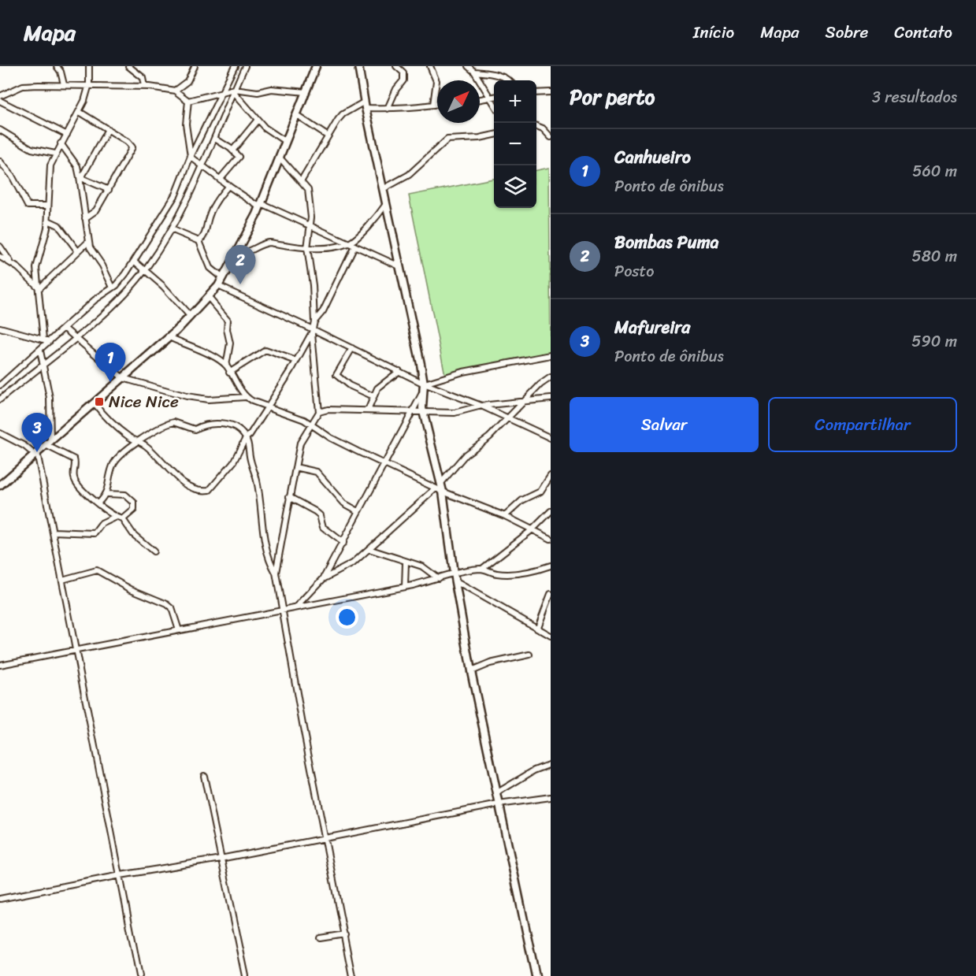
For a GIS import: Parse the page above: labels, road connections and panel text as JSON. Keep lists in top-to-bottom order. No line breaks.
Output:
{"places":{"transit":["Nice Nice"]},"north":"top right","page":{"header":"Mapa","nav":["Início","Mapa","Sobre","Contato"],"heading":["Por perto","3 resultados"],"map_buttons":["+","−"],"list":[{"mark":"1","name":"Canhueiro","note":"Ponto de ônibus","value":"560 m"},{"mark":"2","name":"Bombas Puma","note":"Posto","value":"580 m"},{"mark":"3","name":"Mafureira","note":"Ponto de ônibus","value":"590 m"}],"pins":["2","1","3"],"buttons":["Salvar","Compartilhar"]}}
